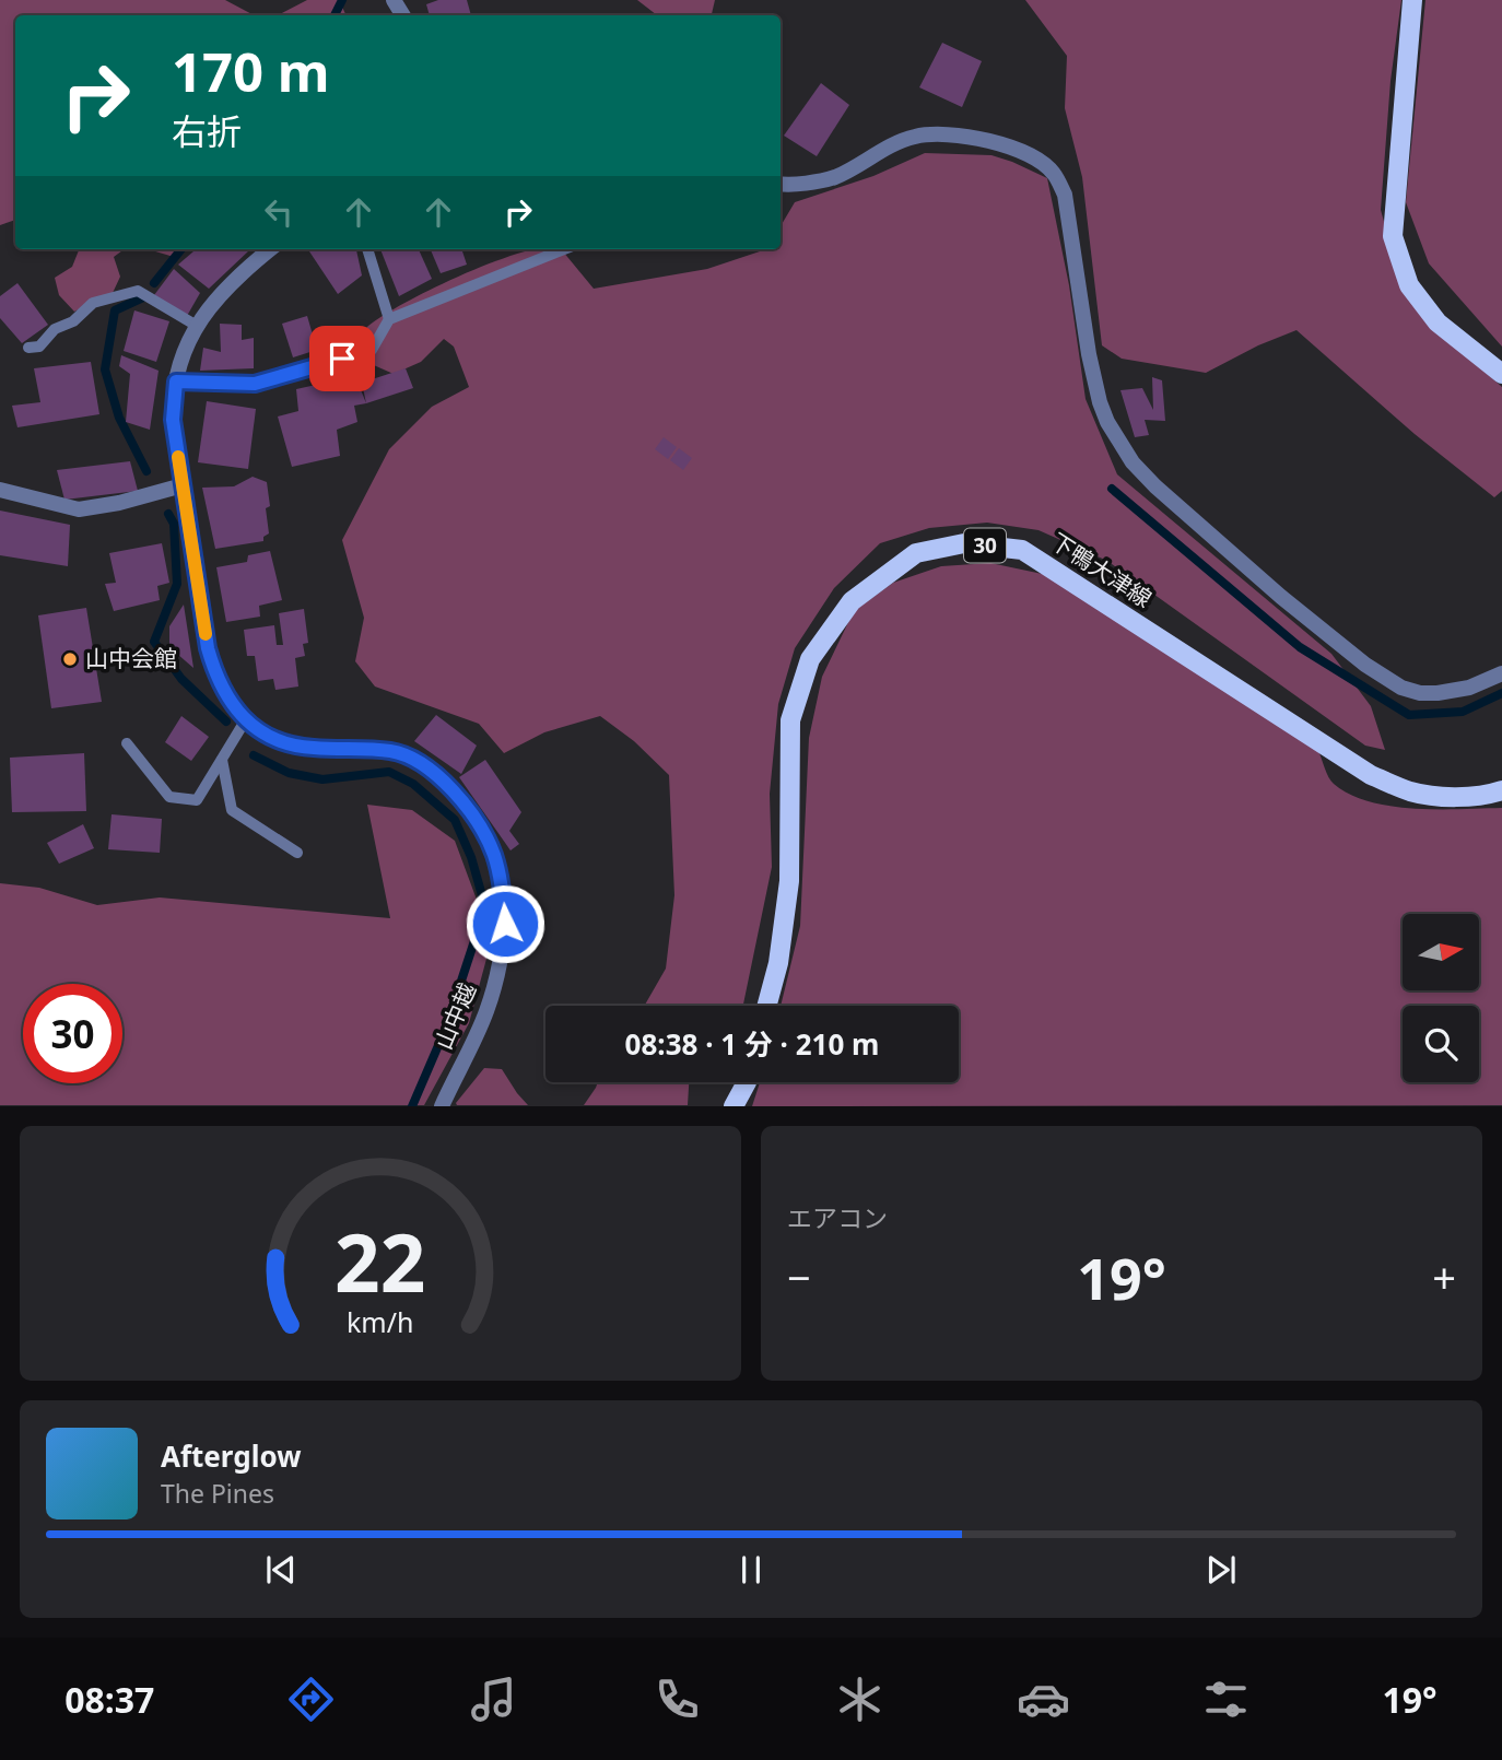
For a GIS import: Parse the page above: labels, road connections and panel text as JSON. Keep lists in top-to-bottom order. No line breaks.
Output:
{"streets":{"main road":["30","下鴨大津線"],"street":["山中越"]},"places":["山中会館"],"north":"right","page":{"turn":["170 m","右折"],"limit":"30","trip":"08:38 · 1 分 · 210 m","tile":"エアコン","heat":["−","19°","+"],"song":["Afterglow","The Pines"],"tabs":["08:37","19°"],"gauge":["22","km/h"]}}
